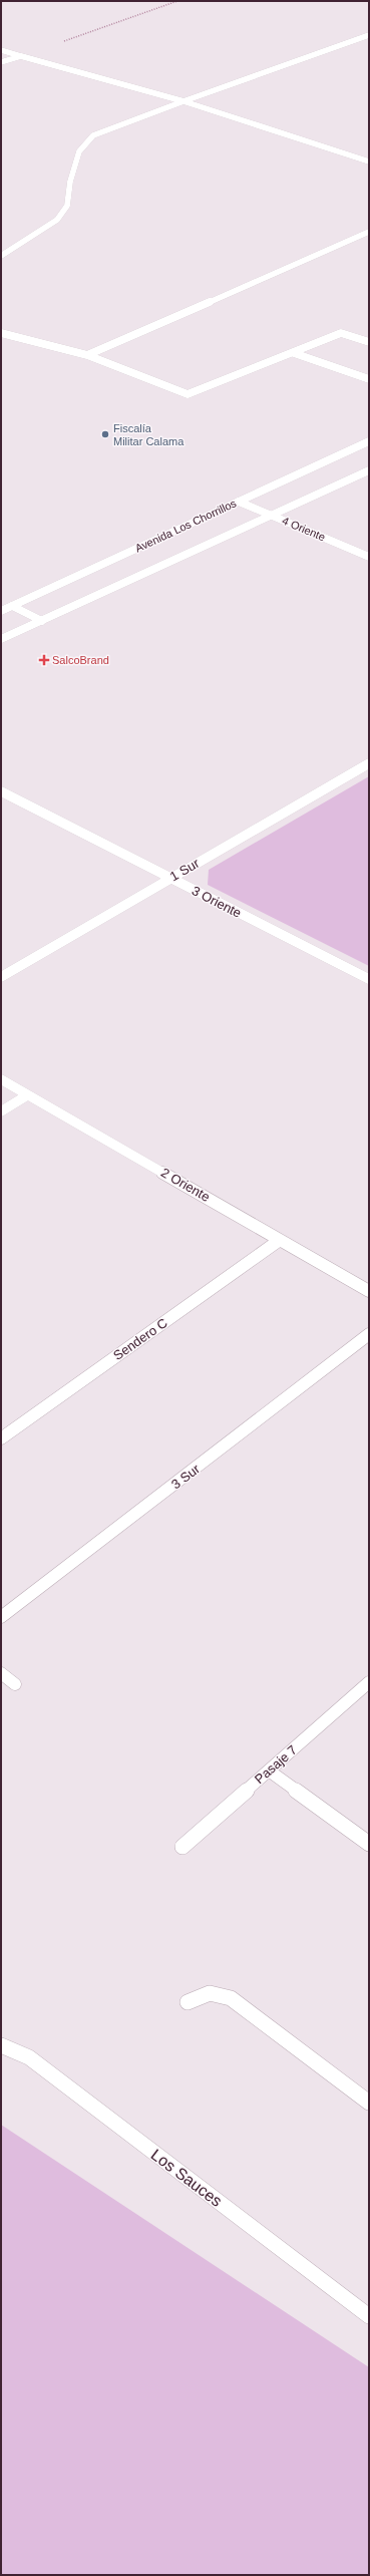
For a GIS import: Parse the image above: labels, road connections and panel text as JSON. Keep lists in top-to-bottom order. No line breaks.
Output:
{"streets":{"street":["Avenida Los Chorrillos","4 Oriente","1 Sur","3 Oriente","2 Oriente","Sendero C","3 Sur","Pasaje 7","Los Sauces"]},"crossings":[["Avenida Los Chorrillos","4 Oriente"],["1 Sur","3 Oriente"],["2 Oriente","Sendero C"]],"places":{"other":["Fiscalía Militar Calama"],"health":["SalcoBrand"]}}
